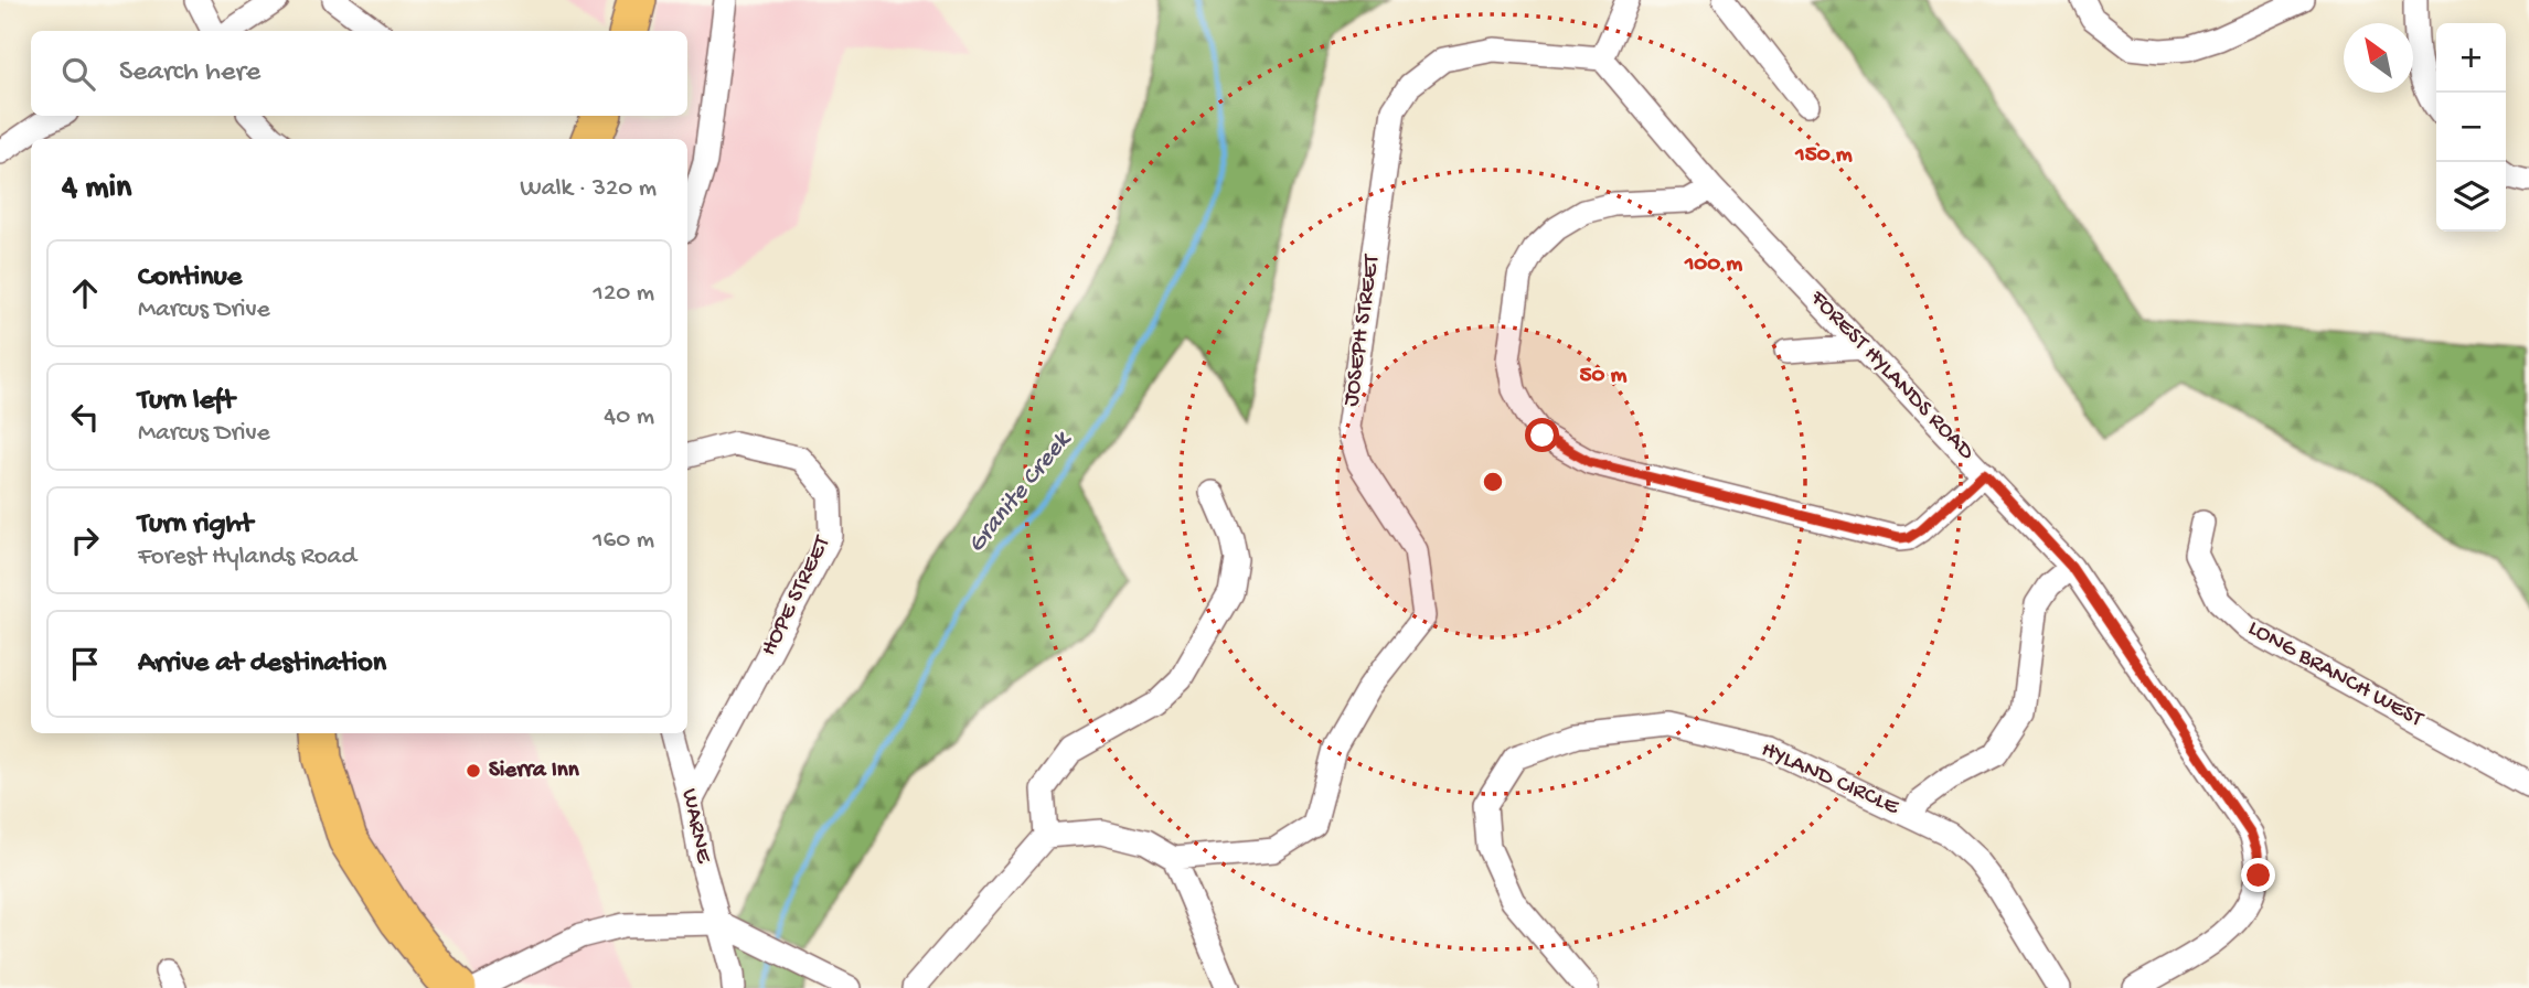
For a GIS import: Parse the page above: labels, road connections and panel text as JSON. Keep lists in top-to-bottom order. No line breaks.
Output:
{"streets":{"street":["JOSEPH STREET","FOREST HYLANDS ROAD","HOPE STREET","LONG BRANCH WEST","HYLAND CIRCLE","WARNE"]},"crossings":[["JOSEPH STREET","FOREST HYLANDS ROAD"],["HOPE STREET","WARNE"]],"water":["Granite Creek"],"places":["Sierra Inn"],"north":"top left","page":{"map_buttons":["+","−"],"search":"Search here","heading":["4 min","Walk · 320 m"],"list":[["Continue","Marcus Drive","120 m"],["Turn left","Marcus Drive","40 m"],["Turn right","Forest Hylands Road","160 m"],"Arrive at destination"]},"rings":["150 m","100 m","50 m"]}
